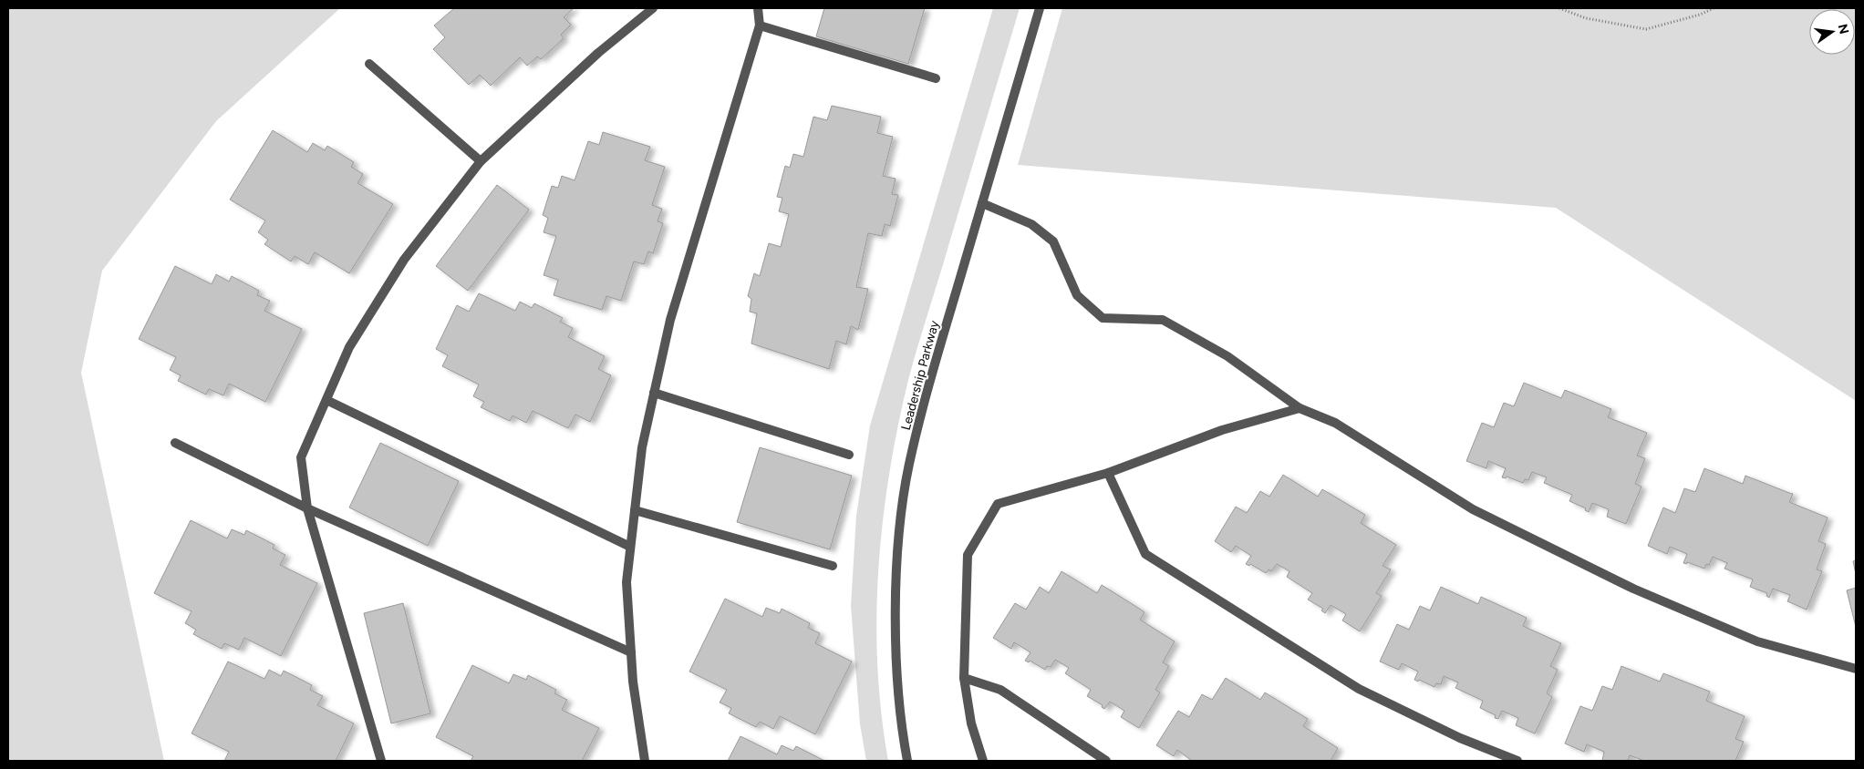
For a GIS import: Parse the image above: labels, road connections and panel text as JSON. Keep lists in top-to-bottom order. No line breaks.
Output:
{"streets":{"street":["Leadership Parkway"]},"north":"right"}
